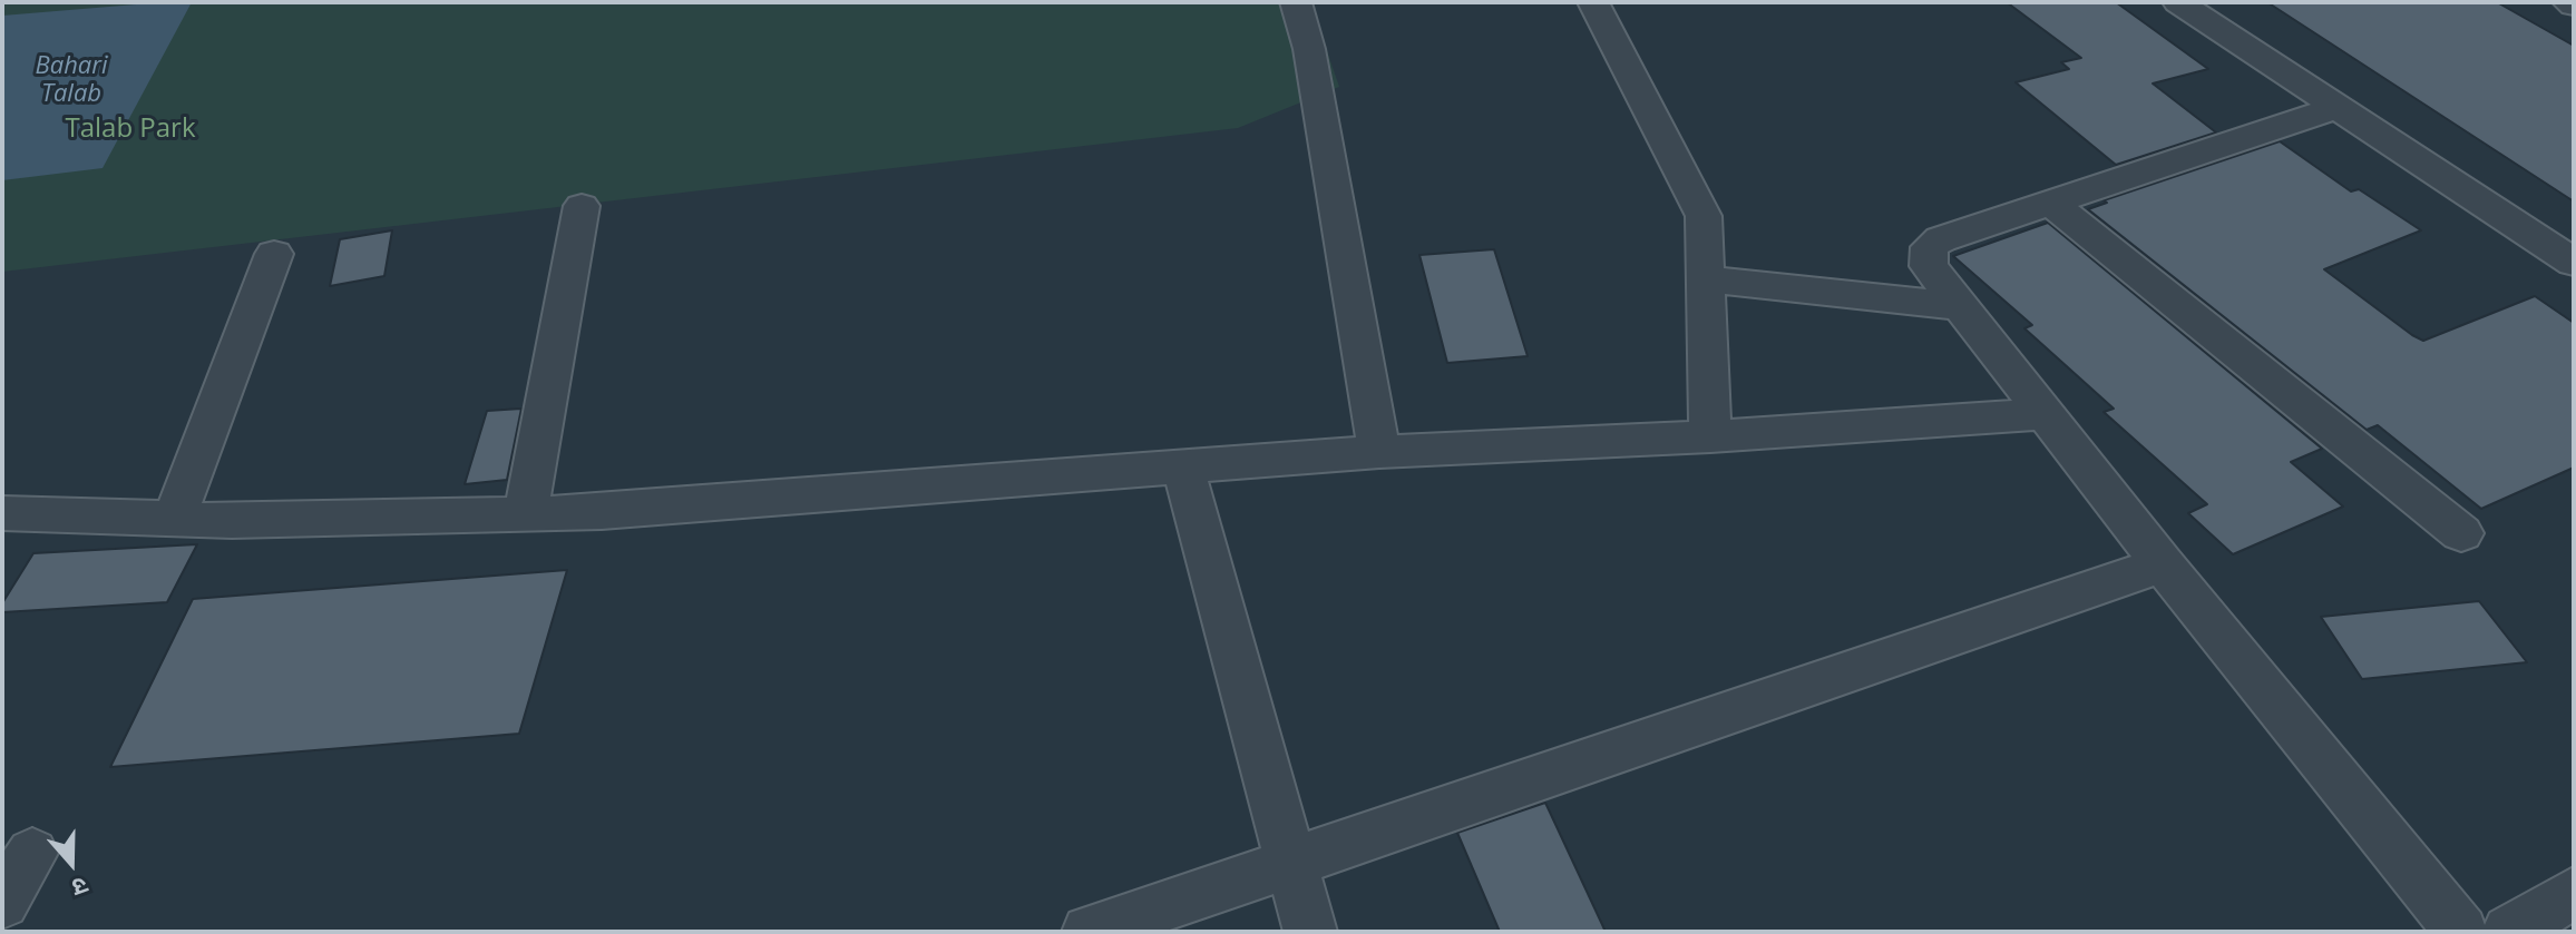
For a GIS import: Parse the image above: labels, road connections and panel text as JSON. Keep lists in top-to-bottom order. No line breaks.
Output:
{"water":["Bahari Talab"],"parks":["Talab Park"],"north":"bottom"}
